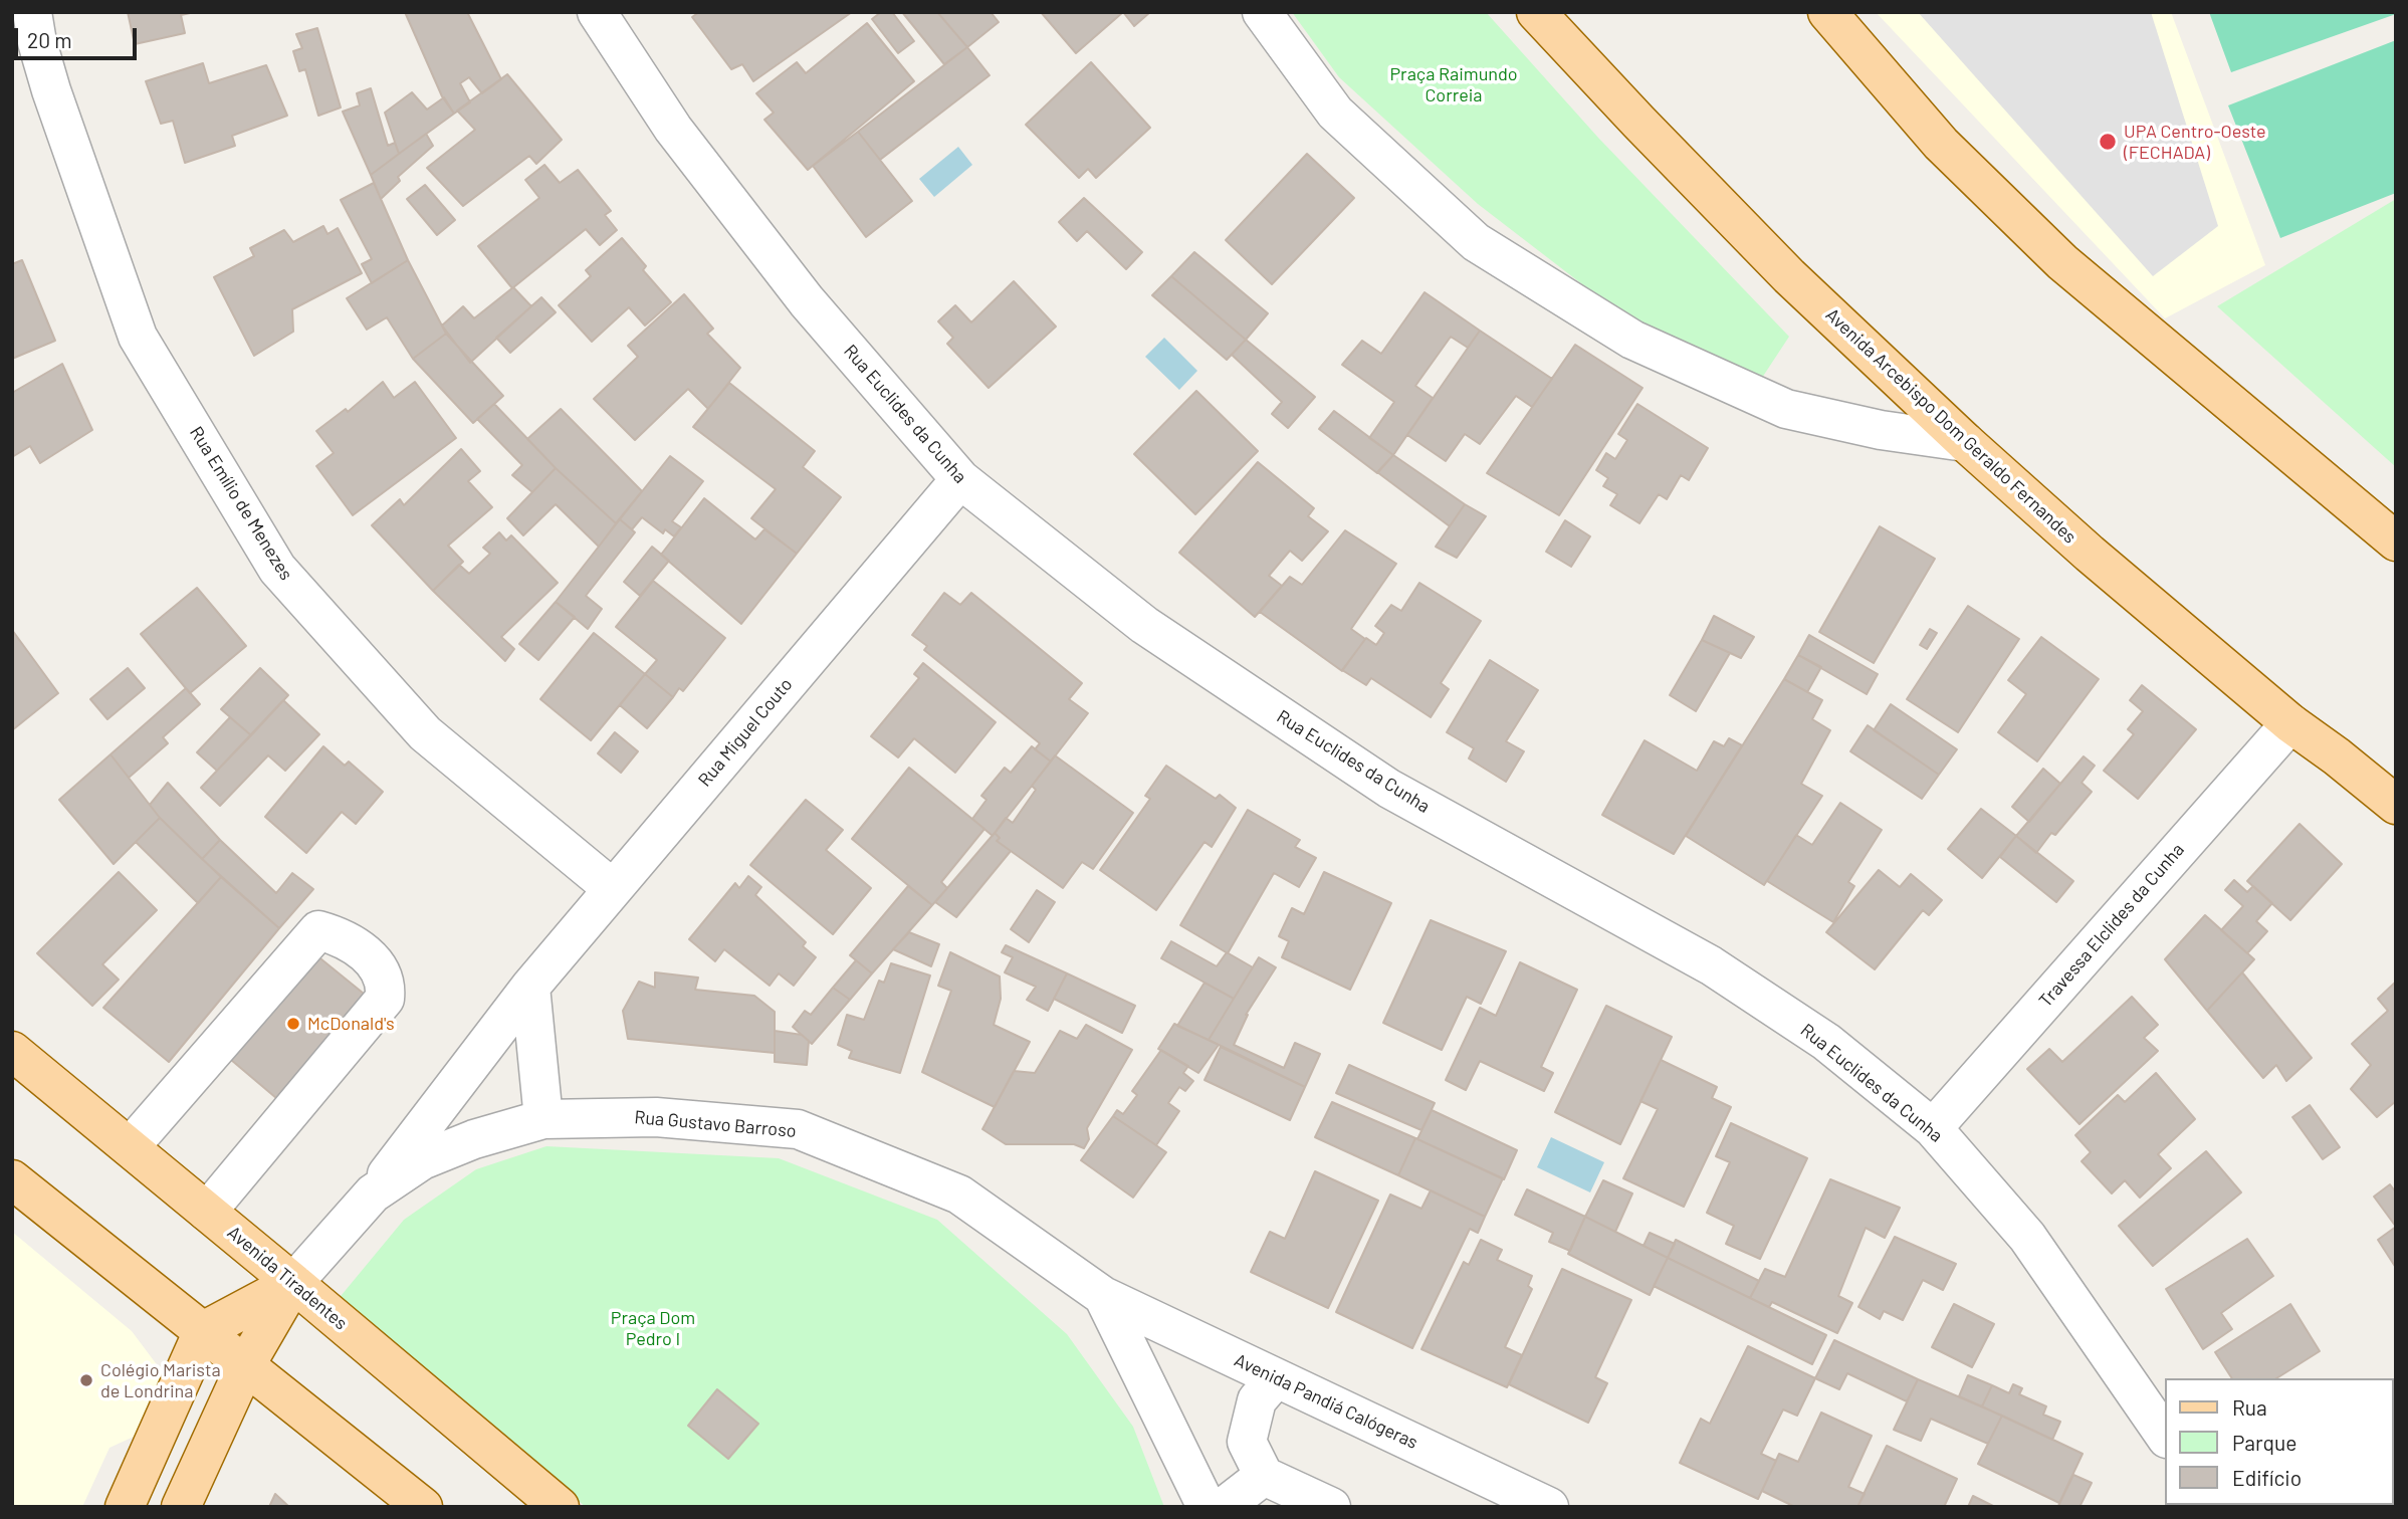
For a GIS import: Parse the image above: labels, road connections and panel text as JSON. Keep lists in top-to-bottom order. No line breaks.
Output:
{"streets":{"main road":["Avenida Arcebispo Dom Geraldo Fernandes","Rua Gustavo Barroso","Avenida Tiradentes"],"street":["Rua Euclides da Cunha","Rua Emílio de Menezes","Rua Miguel Couto","Travessa Elclides da Cunha","Avenida Pandiá Calógeras"]},"crossings":[["Rua Euclides da Cunha","Rua Miguel Couto"],["Rua Euclides da Cunha","Travessa Elclides da Cunha"],["Avenida Arcebispo Dom Geraldo Fernandes","Travessa Elclides da Cunha"],["Rua Emílio de Menezes","Rua Miguel Couto"],["Rua Miguel Couto","Rua Gustavo Barroso"],["Rua Gustavo Barroso","Avenida Tiradentes"],["Rua Gustavo Barroso","Avenida Pandiá Calógeras"]],"parks":["Praça Raimundo Correia","Praça Dom Pedro I"],"places":["UPA Centro-Oeste (FECHADA)","McDonald's","Colégio Marista de Londrina"],"legend":["Rua","Parque","Edifício"],"scale_bar":"20 m"}
